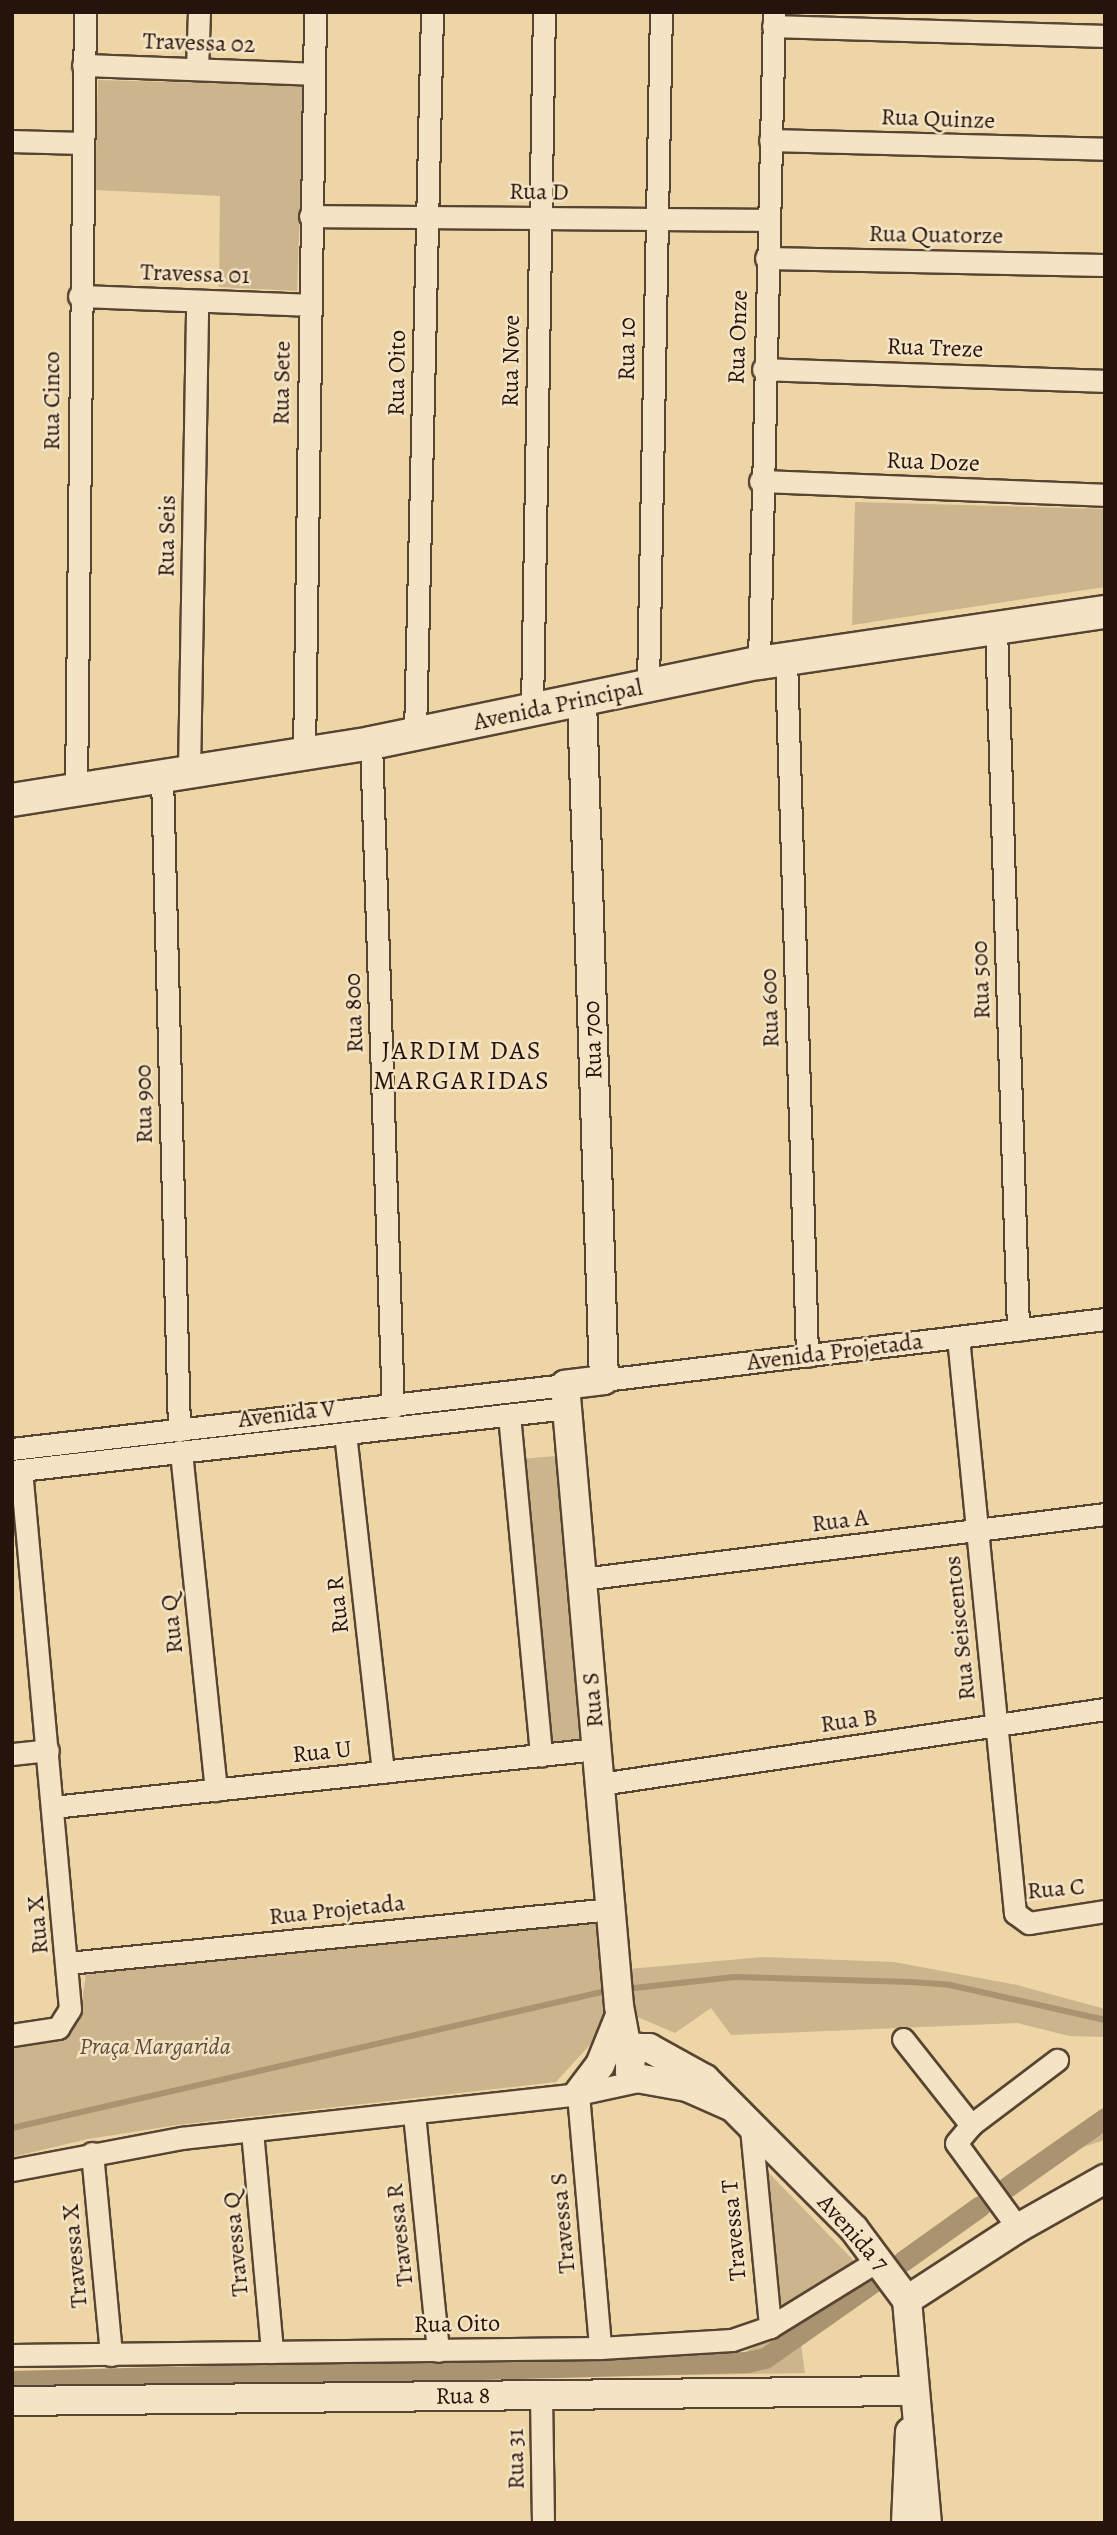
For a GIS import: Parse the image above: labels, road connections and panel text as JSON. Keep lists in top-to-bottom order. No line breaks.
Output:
{"streets":{"main road":["Avenida Principal"],"street":["Travessa 02","Rua Quinze","Rua D","Rua Quatorze","Travessa 01","Rua Onze","Rua Treze","Rua 10","Rua Nove","Rua Oito","Rua Sete","Rua Cinco","Rua Doze","Rua Seis","Rua 500","Rua 600","Rua 800","Rua 700","Rua 900","Avenida Projetada","Avenida V","Rua A","Rua R","Rua Q","Rua Seiscentos","Rua S","Rua B","Rua U","Rua C","Rua Projetada","Rua X","Travessa S","Travessa T","Avenida 7","Travessa R","Travessa Q","Travessa X","Rua 8","Rua 31"]},"crossings":[["Travessa 02","Rua Sete"],["Travessa 02","Rua Cinco"],["Rua Quinze","Rua Onze"],["Rua D","Rua Onze"],["Rua D","Rua 10"],["Rua D","Rua Nove"],["Rua D","Rua Oito"],["Rua D","Rua Sete"],["Rua Quatorze","Rua Onze"],["Travessa 01","Rua Sete"],["Travessa 01","Rua Cinco"],["Travessa 01","Rua Seis"],["Rua Onze","Rua Treze"],["Rua Onze","Rua Doze"],["Rua Onze","Avenida Principal"],["Rua Onze","Rua 600"],["Rua 10","Avenida Principal"],["Rua Nove","Avenida Principal"],["Rua Oito","Avenida Principal"],["Rua Oito","Travessa S"],["Rua Oito","Travessa T"],["Rua Oito","Avenida 7"],["Rua Oito","Travessa R"],["Rua Oito","Travessa Q"],["Rua Oito","Travessa X"],["Rua Sete","Avenida Principal"],["Rua Cinco","Avenida Principal"],["Rua Seis","Avenida Principal"],["Rua Seis","Rua 900"],["Avenida Principal","Rua 500"],["Avenida Principal","Rua 600"],["Avenida Principal","Rua 800"],["Avenida Principal","Rua 700"],["Avenida Principal","Rua 900"],["Rua 500","Avenida Projetada"],["Rua 600","Avenida Projetada"],["Rua 800","Avenida V"],["Rua 700","Avenida Projetada"],["Rua 900","Avenida V"],["Rua 900","Rua Q"],["Avenida Projetada","Avenida V"],["Avenida Projetada","Rua Seiscentos"],["Avenida Projetada","Rua S"],["Avenida V","Rua R"],["Avenida V","Rua Q"],["Avenida V","Rua S"],["Avenida V","Rua X"],["Rua A","Rua Seiscentos"],["Rua A","Rua S"],["Rua R","Rua U"],["Rua Q","Rua U"],["Rua Seiscentos","Rua B"],["Rua Seiscentos","Rua C"],["Rua S","Rua B"],["Rua S","Rua U"],["Rua S","Rua Projetada"],["Rua U","Rua X"],["Rua Projetada","Rua X"],["Travessa T","Avenida 7"],["Avenida 7","Rua 8"],["Rua 8","Rua 31"]],"districts":["JARDIM DAS MARGARIDAS"],"parks":["Praça Margarida"]}
